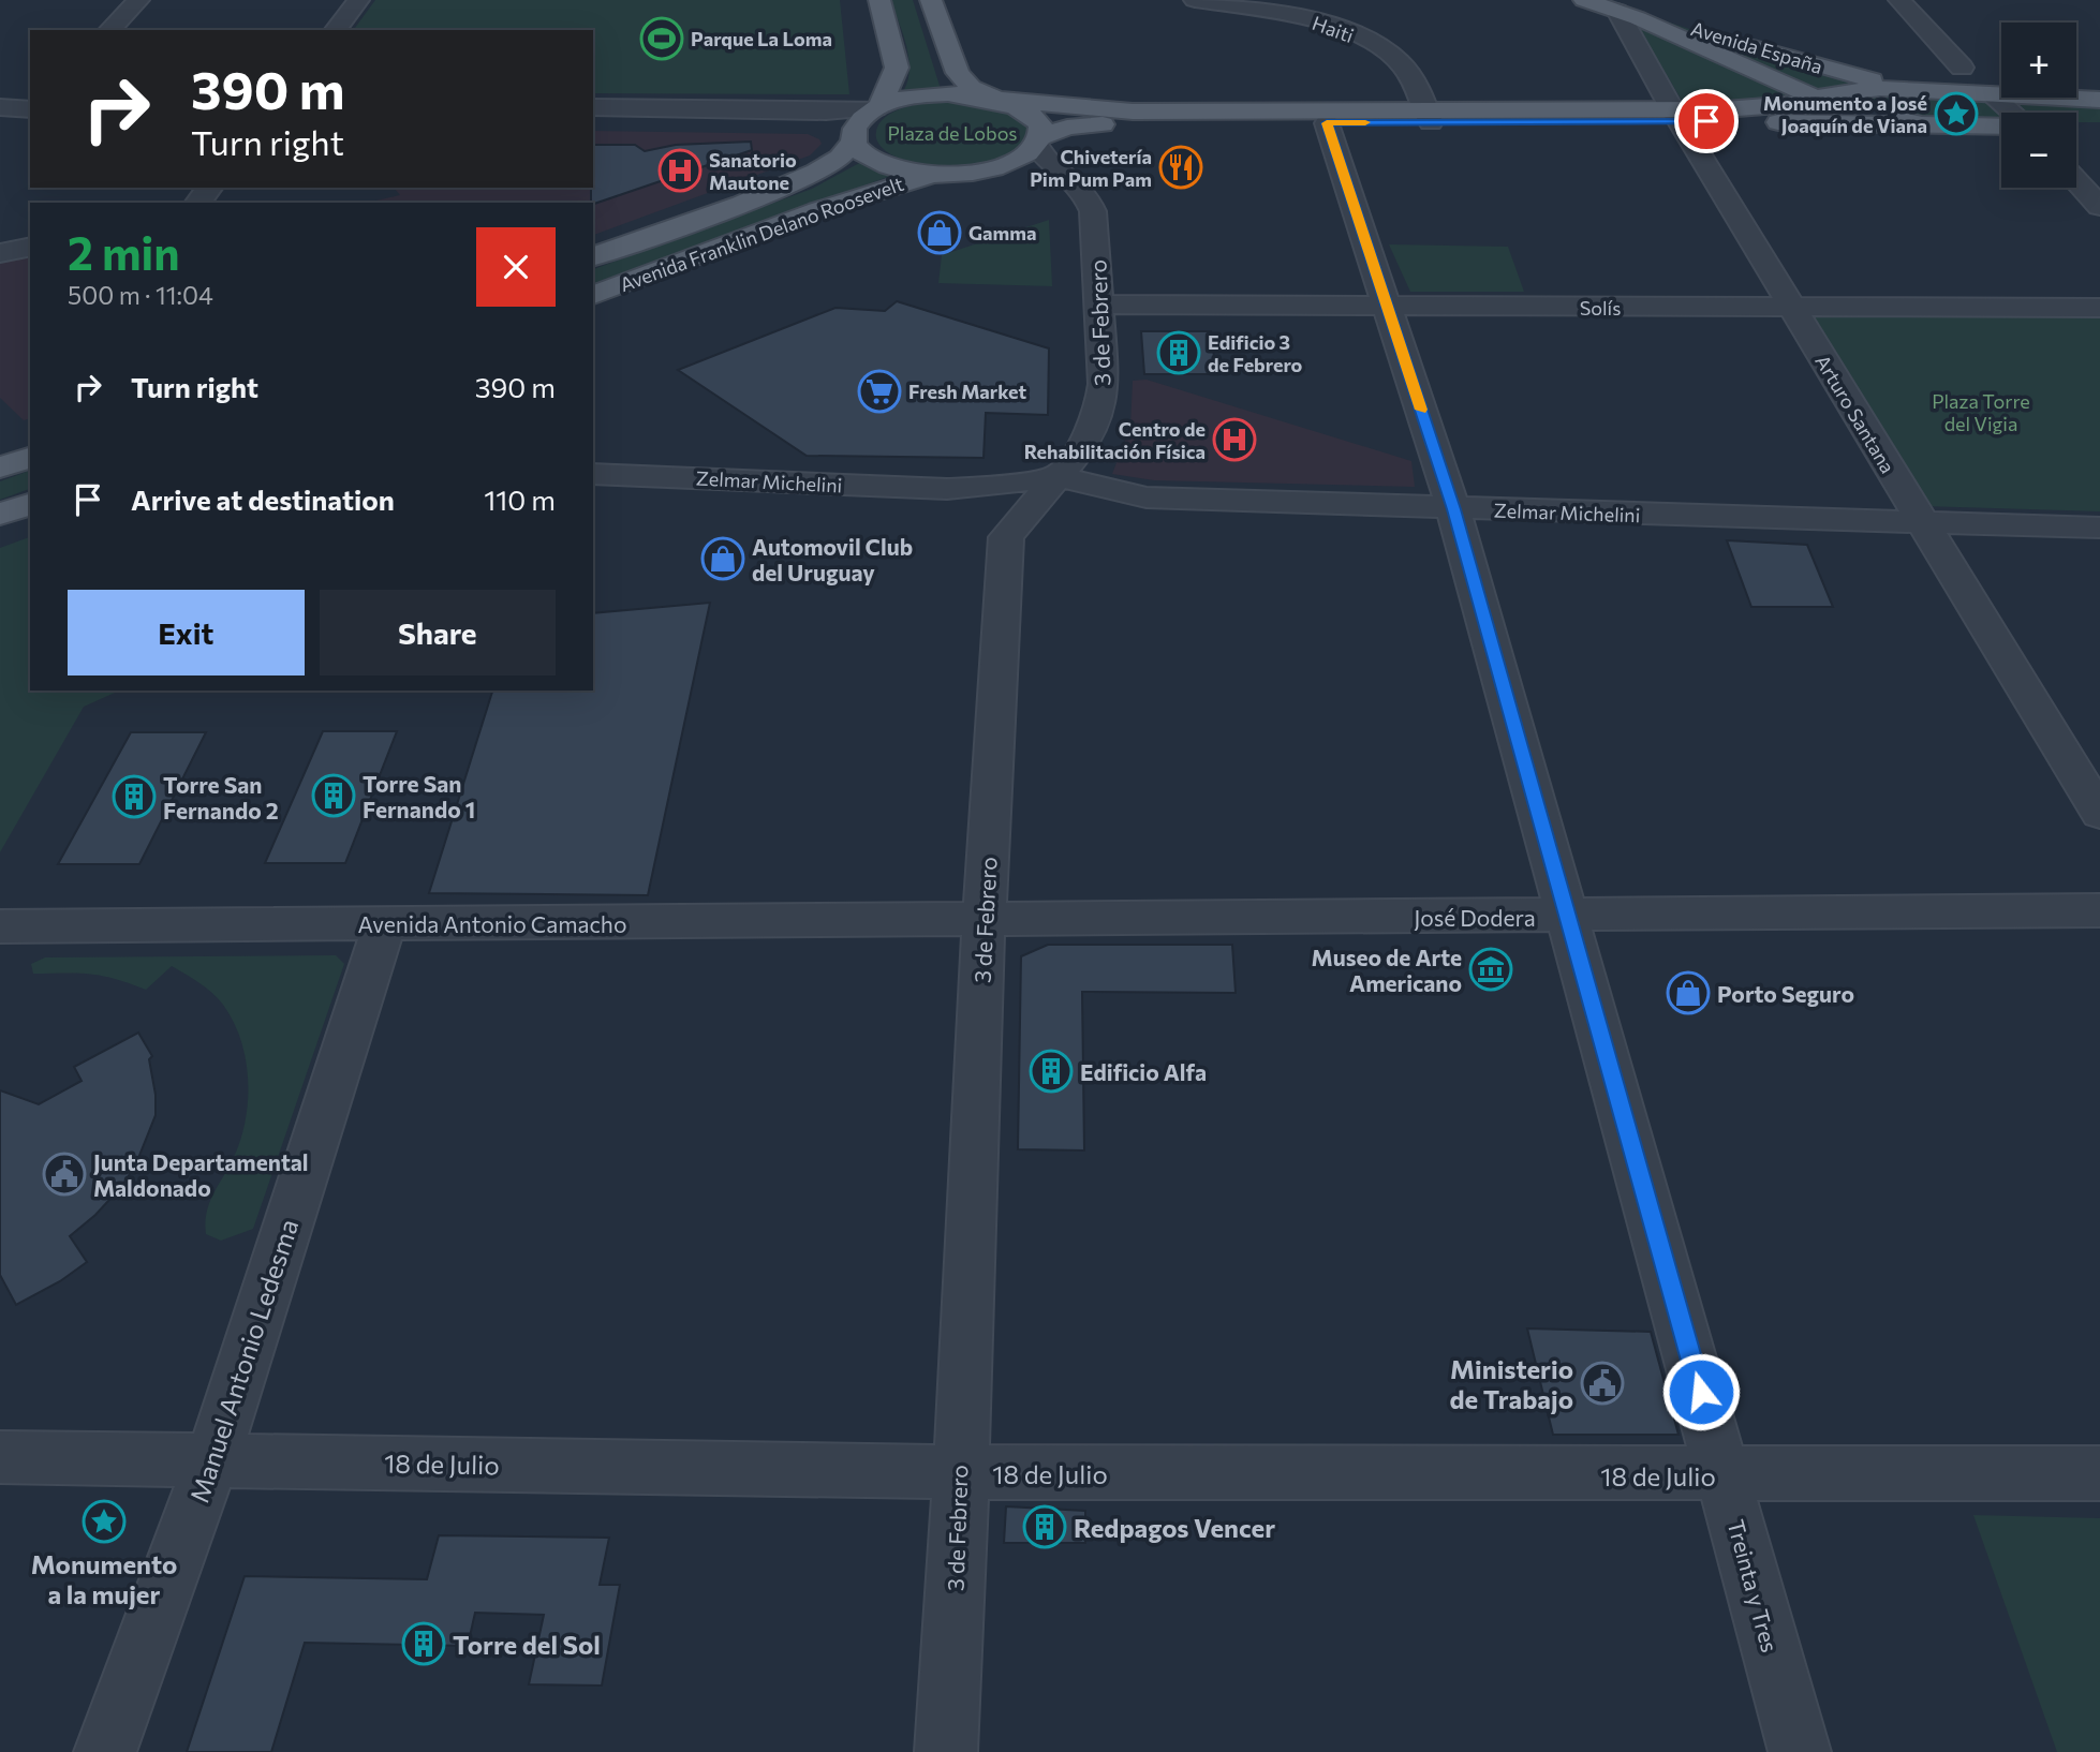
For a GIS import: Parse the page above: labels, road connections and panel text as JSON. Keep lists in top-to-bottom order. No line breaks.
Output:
{"streets":{"main road":["Avenida España","Avenida Franklin Delano Roosevelt"],"street":["Haiti","Solís","3 de Febrero","Arturo Santana","Zelmar Michelini","José Dodera","Avenida Antonio Camacho","Manuel Antonio Ledesma","18 de Julio","Treinta y Tres"]},"crossings":[["Avenida España","Arturo Santana"],["Solís","3 de Febrero"],["Solís","Arturo Santana"],["Solís","Treinta y Tres"],["3 de Febrero","Zelmar Michelini"],["3 de Febrero","José Dodera"],["3 de Febrero","Avenida Antonio Camacho"],["3 de Febrero","18 de Julio"],["Arturo Santana","Zelmar Michelini"],["Zelmar Michelini","Treinta y Tres"],["José Dodera","Avenida Antonio Camacho"],["José Dodera","Treinta y Tres"],["Avenida Antonio Camacho","Manuel Antonio Ledesma"],["Manuel Antonio Ledesma","18 de Julio"],["18 de Julio","Treinta y Tres"]],"parks":["Plaza de Lobos","Plaza Torre del Vigia"],"places":{"sports":["Parque La Loma"],"place":["Monumento a José Joaquín de Viana","Monumento a la mujer"],"restaurant":["Chivetería Pim Pum Pam"],"hospital":["Sanatorio Mautone","Centro de Rehabilitación Física"],"shop":["Gamma","Automovil Club del Uruguay","Porto Seguro"],"building":["Edificio 3 de Febrero","Torre San Fernando 1","Torre San Fernando 2","Edificio Alfa","Redpagos Vencer","Torre del Sol"],"supermarket":["Fresh Market"],"museum":["Museo de Arte Americano"],"public building":["Junta Departamental Maldonado","Ministerio de Trabajo"]},"page":{"map_buttons":["+","−"],"turn":["390 m","Turn right"],"heading":["2 min","500 m · 11:04"],"list":[{"name":"Turn right","value":"390 m"},{"name":"Arrive at destination","value":"110 m"}],"buttons":["Exit","Share"]}}
